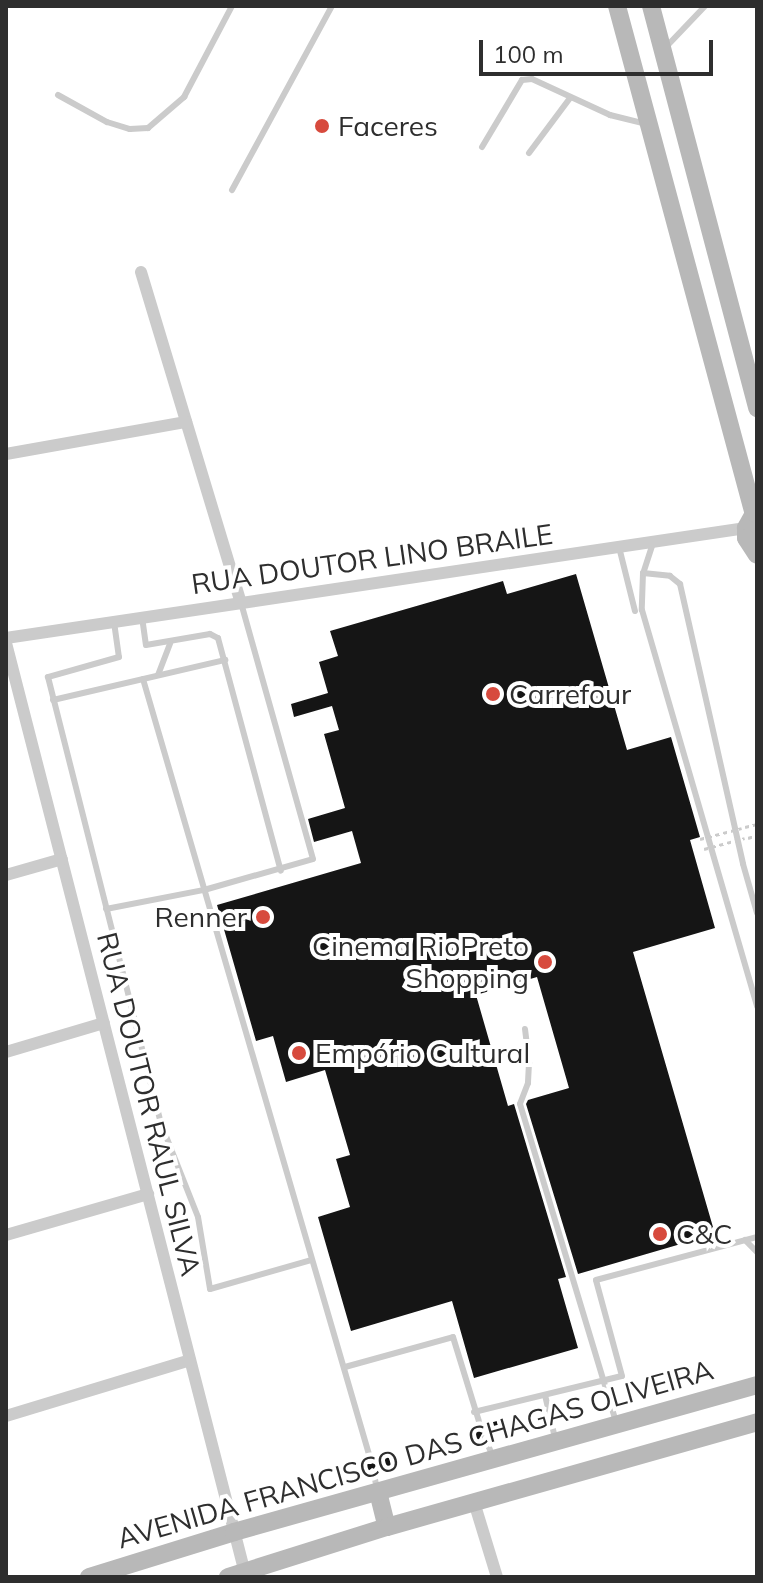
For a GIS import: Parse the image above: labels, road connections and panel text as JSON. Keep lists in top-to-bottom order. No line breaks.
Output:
{"streets":{"main road":["AVENIDA FRANCISCO DAS CHAGAS OLIVEIRA"],"street":["RUA DOUTOR LINO BRAILE","RUA DOUTOR RAUL SILVA"]},"crossings":[["RUA DOUTOR LINO BRAILE","RUA DOUTOR RAUL SILVA"],["RUA DOUTOR RAUL SILVA","AVENIDA FRANCISCO DAS CHAGAS OLIVEIRA"]],"places":["Faceres","Carrefour","Renner","Cinema RioPreto Shopping","Empório Cultural","C&C"],"scale_bar":"100 m"}
